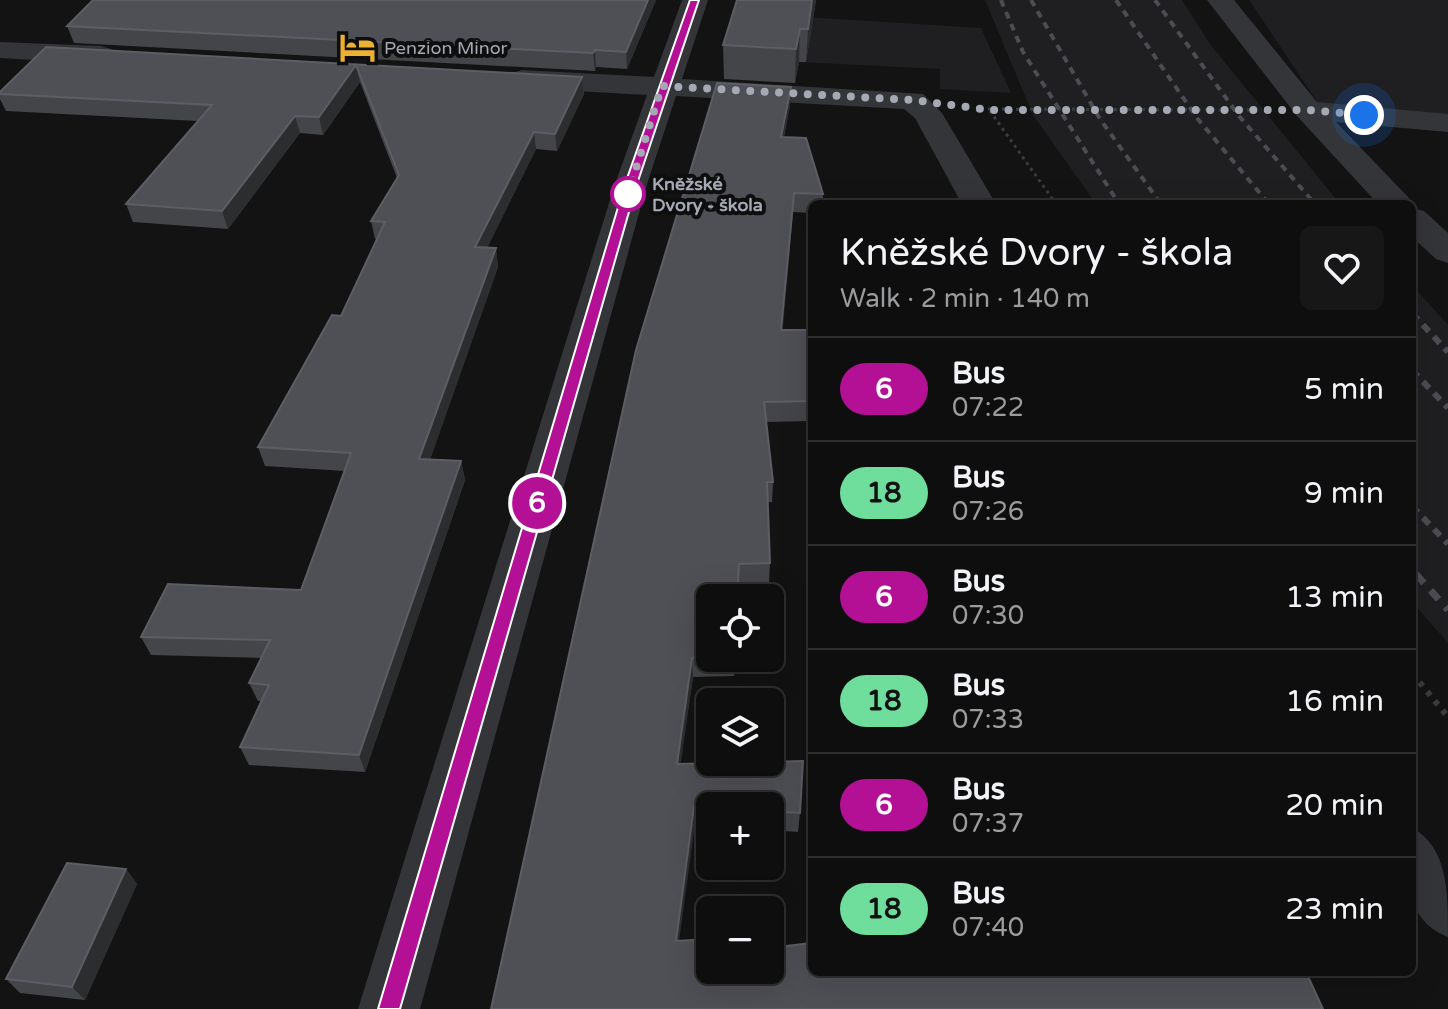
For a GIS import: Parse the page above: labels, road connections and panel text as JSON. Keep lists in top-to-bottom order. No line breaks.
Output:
{"places":{"hotel":["Penzion Minor"],"other":["Kněžské Dvory - škola"]},"lines":["bus line 6"],"page":{"on_map":"6","heading":["Kněžské Dvory - škola","Walk · 2 min · 140 m"],"list":[{"mark":"6","name":"Bus","note":"07:22","value":"5 min"},{"mark":"18","name":"Bus","note":"07:26","value":"9 min"},{"mark":"6","name":"Bus","note":"07:30","value":"13 min"},{"mark":"18","name":"Bus","note":"07:33","value":"16 min"},{"mark":"6","name":"Bus","note":"07:37","value":"20 min"},{"mark":"18","name":"Bus","note":"07:40","value":"23 min"}],"map_buttons":["+","−"]}}
